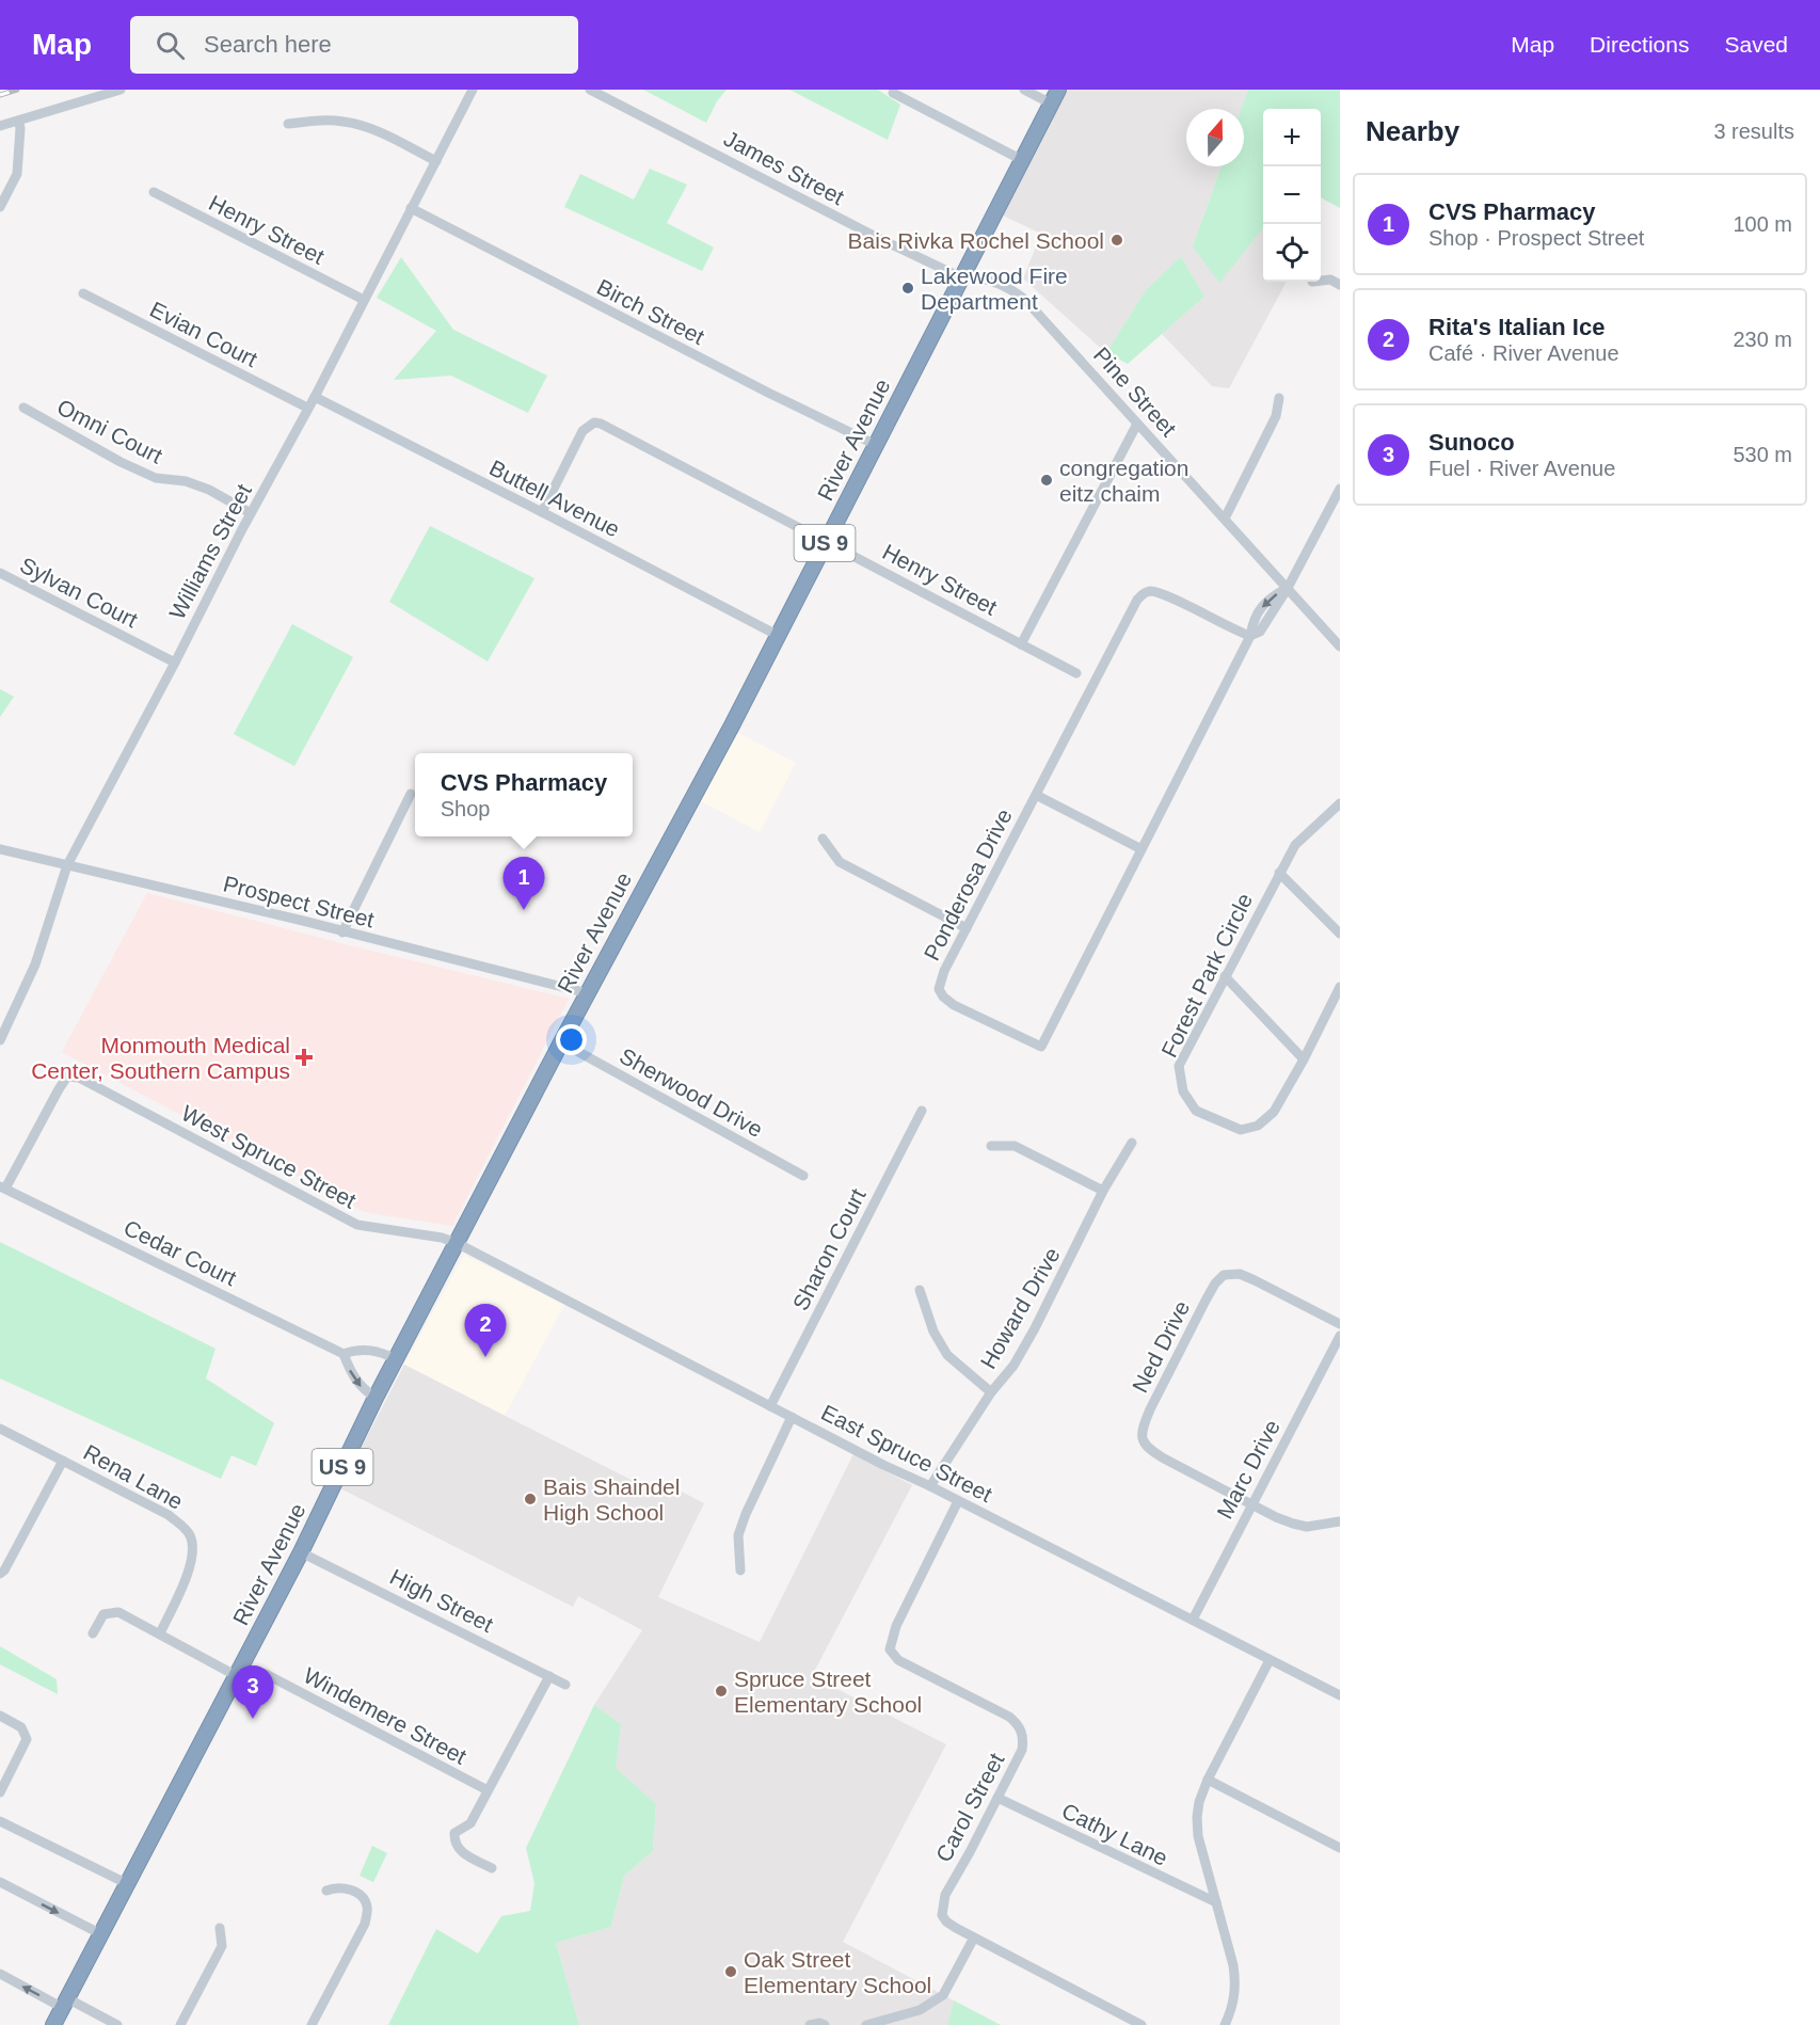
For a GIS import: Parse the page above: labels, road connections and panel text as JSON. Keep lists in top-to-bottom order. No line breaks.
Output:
{"streets":{"highway":["River Avenue","US 9"],"street":["James Street","Henry Street","Birch Street","Evian Court","Pine Street","Omni Court","Buttell Avenue","Williams Street","Sylvan Court","Ponderosa Drive","Prospect Street","Forest Park Circle","Sherwood Drive","West Spruce Street","Sharon Court","Cedar Court","Howard Drive","Ned Drive","East Spruce Street","Marc Drive","Rena Lane","High Street","Windemere Street","Carol Street","Cathy Lane"]},"crossings":[["James Street","Pine Street"],["James Street","River Avenue"],["Henry Street","River Avenue"],["Henry Street","Buttell Avenue"],["Henry Street","Williams Street"],["Birch Street","River Avenue"],["Birch Street","Williams Street"],["Evian Court","Williams Street"],["Pine Street","River Avenue"],["Pine Street","Ponderosa Drive"],["Omni Court","Williams Street"],["River Avenue","Buttell Avenue"],["River Avenue","Prospect Street"],["River Avenue","Sherwood Drive"],["River Avenue","West Spruce Street"],["River Avenue","East Spruce Street"],["River Avenue","High Street"],["Buttell Avenue","Williams Street"],["Williams Street","Sylvan Court"],["Williams Street","Prospect Street"],["West Spruce Street","Cedar Court"],["West Spruce Street","East Spruce Street"],["Sharon Court","East Spruce Street"],["Howard Drive","East Spruce Street"],["Ned Drive","Marc Drive"],["East Spruce Street","Marc Drive"],["East Spruce Street","Carol Street"],["Carol Street","Cathy Lane"]],"places":{"other":["Bais Rivka Rochel School","Lakewood Fire Department","congregation eitz chaim","Bais Shaindel High School","Spruce Street Elementary School","Oak Street Elementary School"],"health":["Monmouth Medical Center, Southern Campus"]},"north":"top","page":{"header":"Map","search":"Search here","nav":["Map","Directions","Saved"],"heading":["Nearby","3 results"],"map_buttons":["+","−"],"list":[{"mark":"1","name":"CVS Pharmacy","note":"Shop · Prospect Street","value":"100 m"},{"mark":"2","name":"Rita's Italian Ice","note":"Café · River Avenue","value":"230 m"},{"mark":"3","name":"Sunoco","note":"Fuel · River Avenue","value":"530 m"}],"popup":["CVS Pharmacy","Shop"],"pins":["1","2","3"]}}
